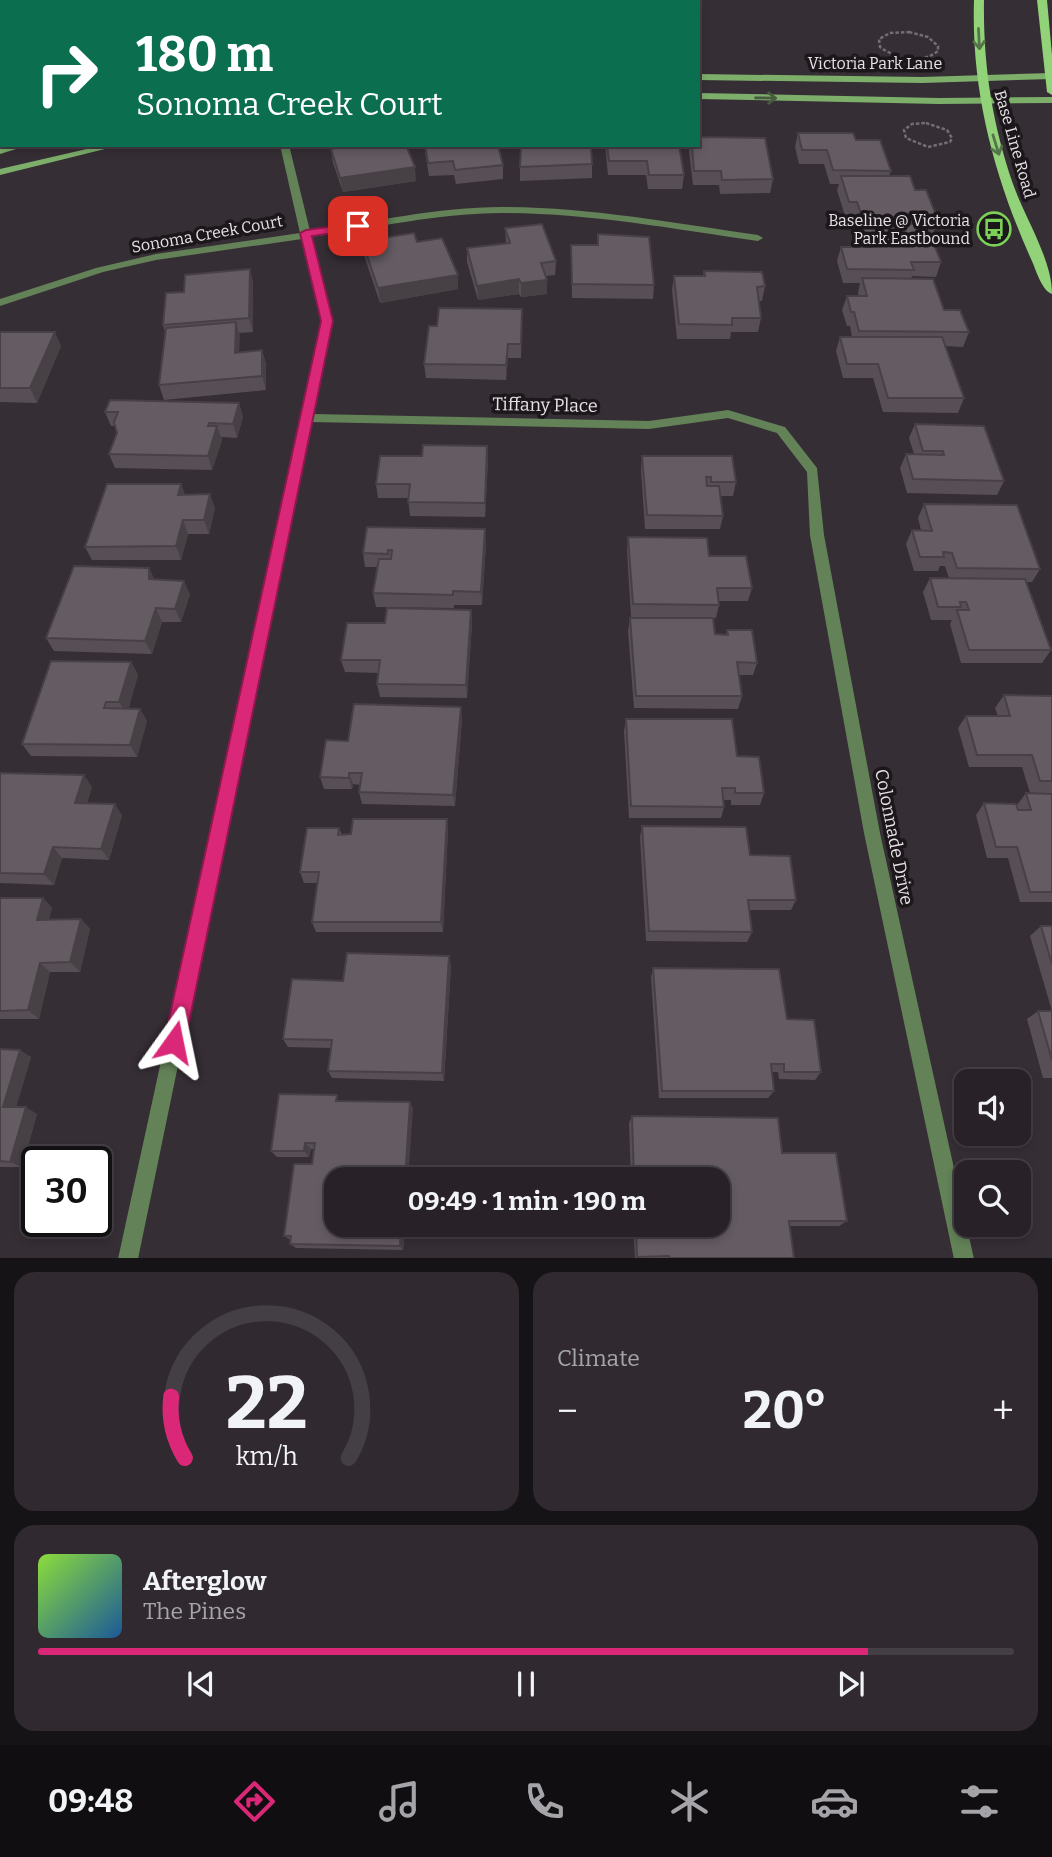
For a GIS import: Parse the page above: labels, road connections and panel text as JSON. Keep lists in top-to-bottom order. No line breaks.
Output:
{"streets":{"main road":["Victoria Park Lane","Base Line Road"],"street":["Sonoma Creek Court","Tiffany Place","Colonnade Drive"]},"crossings":[["Victoria Park Lane","Base Line Road"],["Tiffany Place","Colonnade Drive"]],"places":{"bus stop":["Baseline @ Victoria Park Eastbound"]},"page":{"turn":["180 m","Sonoma Creek Court"],"limit":"30","trip":"09:49 · 1 min · 190 m","tile":"Climate","heat":["−","20°","+"],"song":["Afterglow","The Pines"],"tabs":"09:48","gauge":["22","km/h"]}}
